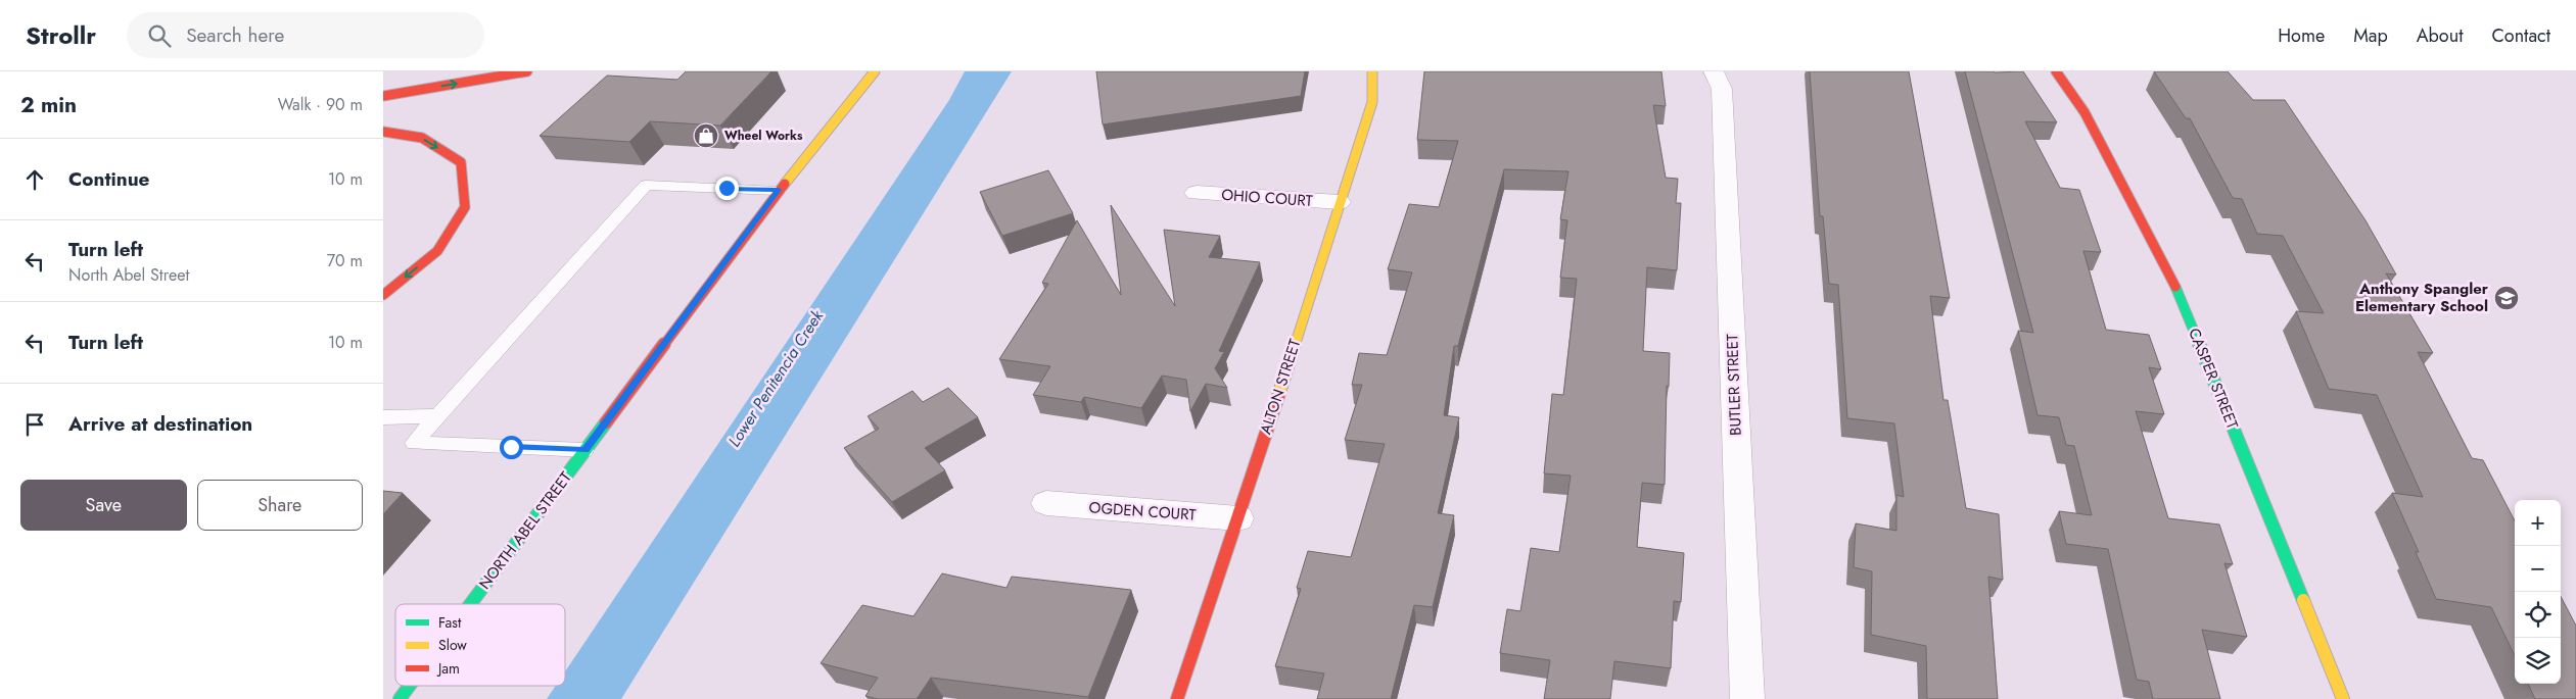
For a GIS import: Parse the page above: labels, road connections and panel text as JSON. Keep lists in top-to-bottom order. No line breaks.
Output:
{"streets":{"main road":["CASPER STREET","ALTON STREET","NORTH ABEL STREET"],"street":["OHIO COURT","BUTLER STREET","OGDEN COURT"]},"crossings":[["OHIO COURT","ALTON STREET"],["ALTON STREET","OGDEN COURT"]],"water":["Lower Penitencia Creek"],"places":{"shop":["Wheel Works"],"school or university":["Anthony Spangler Elementary School"]},"legend":["Fast","Slow","Jam"],"page":{"header":"Strollr","search":"Search here","nav":["Home","Map","About","Contact"],"heading":["2 min","Walk · 90 m"],"list":[["Continue","10 m"],["Turn left","North Abel Street","70 m"],["Turn left","10 m"],"Arrive at destination"],"buttons":["Save","Share"],"map_buttons":["+","−"]}}
